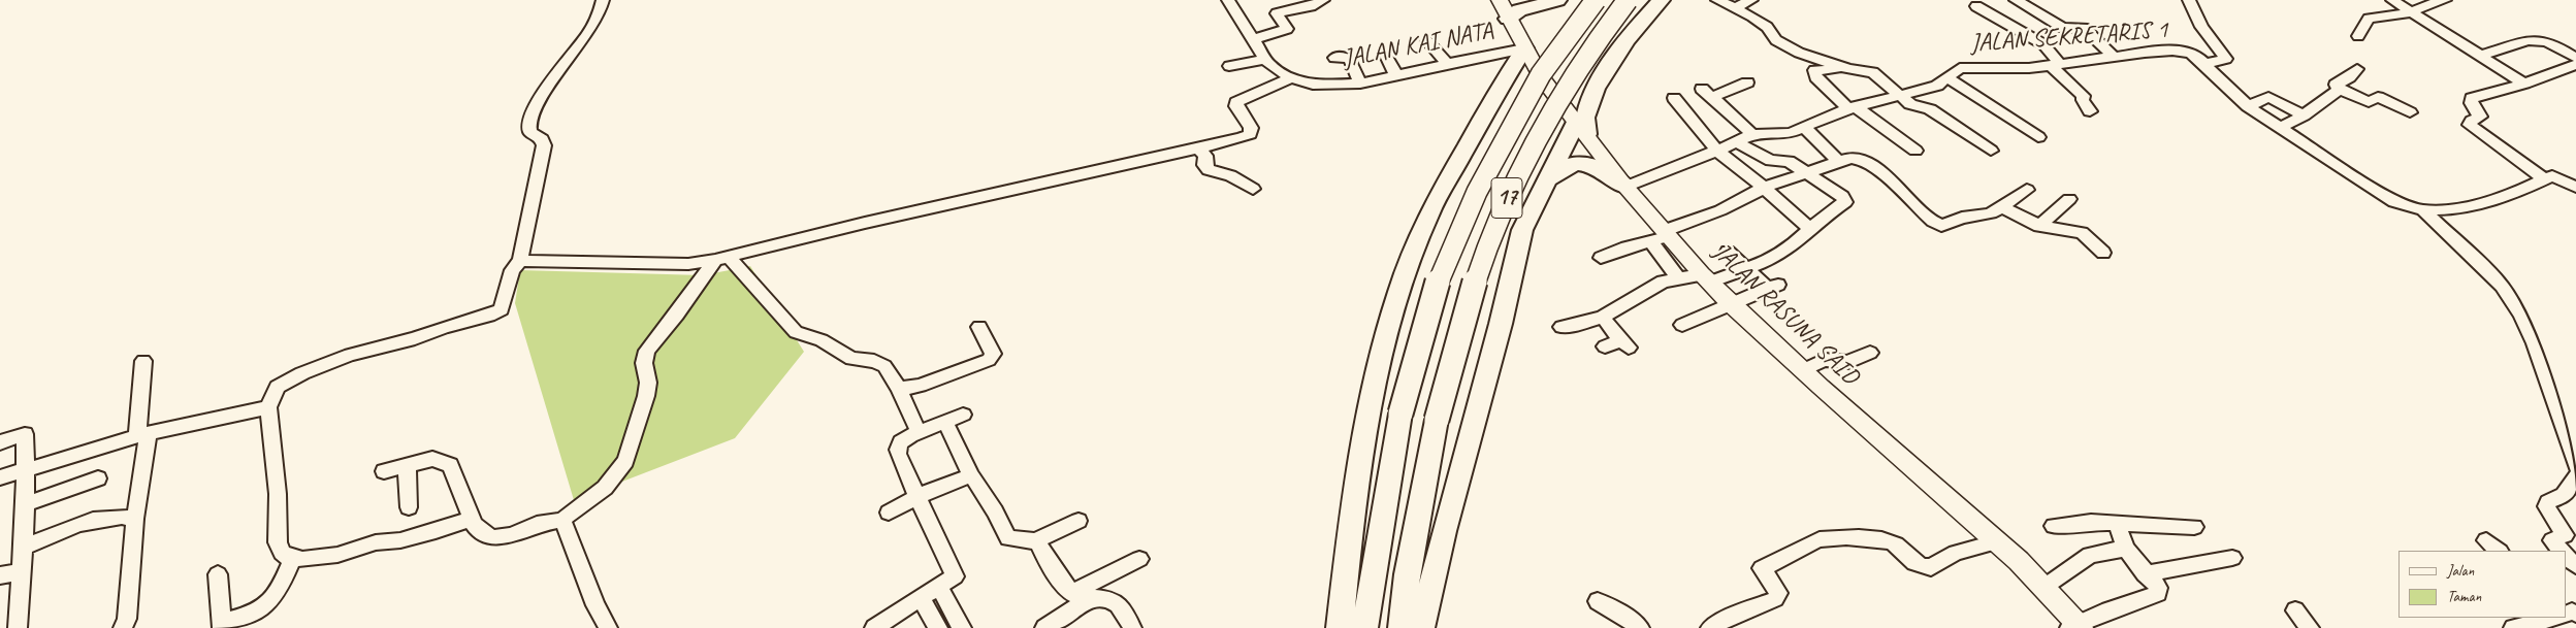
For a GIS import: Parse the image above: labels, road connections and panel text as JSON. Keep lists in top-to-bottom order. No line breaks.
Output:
{"streets":{"highway":["17"],"main road":["JALAN RASUNA SAID"],"street":["JALAN SEKRETARIS 1","JALAN KAI NATA"]},"crossings":[["JALAN SEKRETARIS 1","JALAN RASUNA SAID"],["JALAN KAI NATA","JALAN RASUNA SAID"]],"legend":["Jalan","Taman"]}
